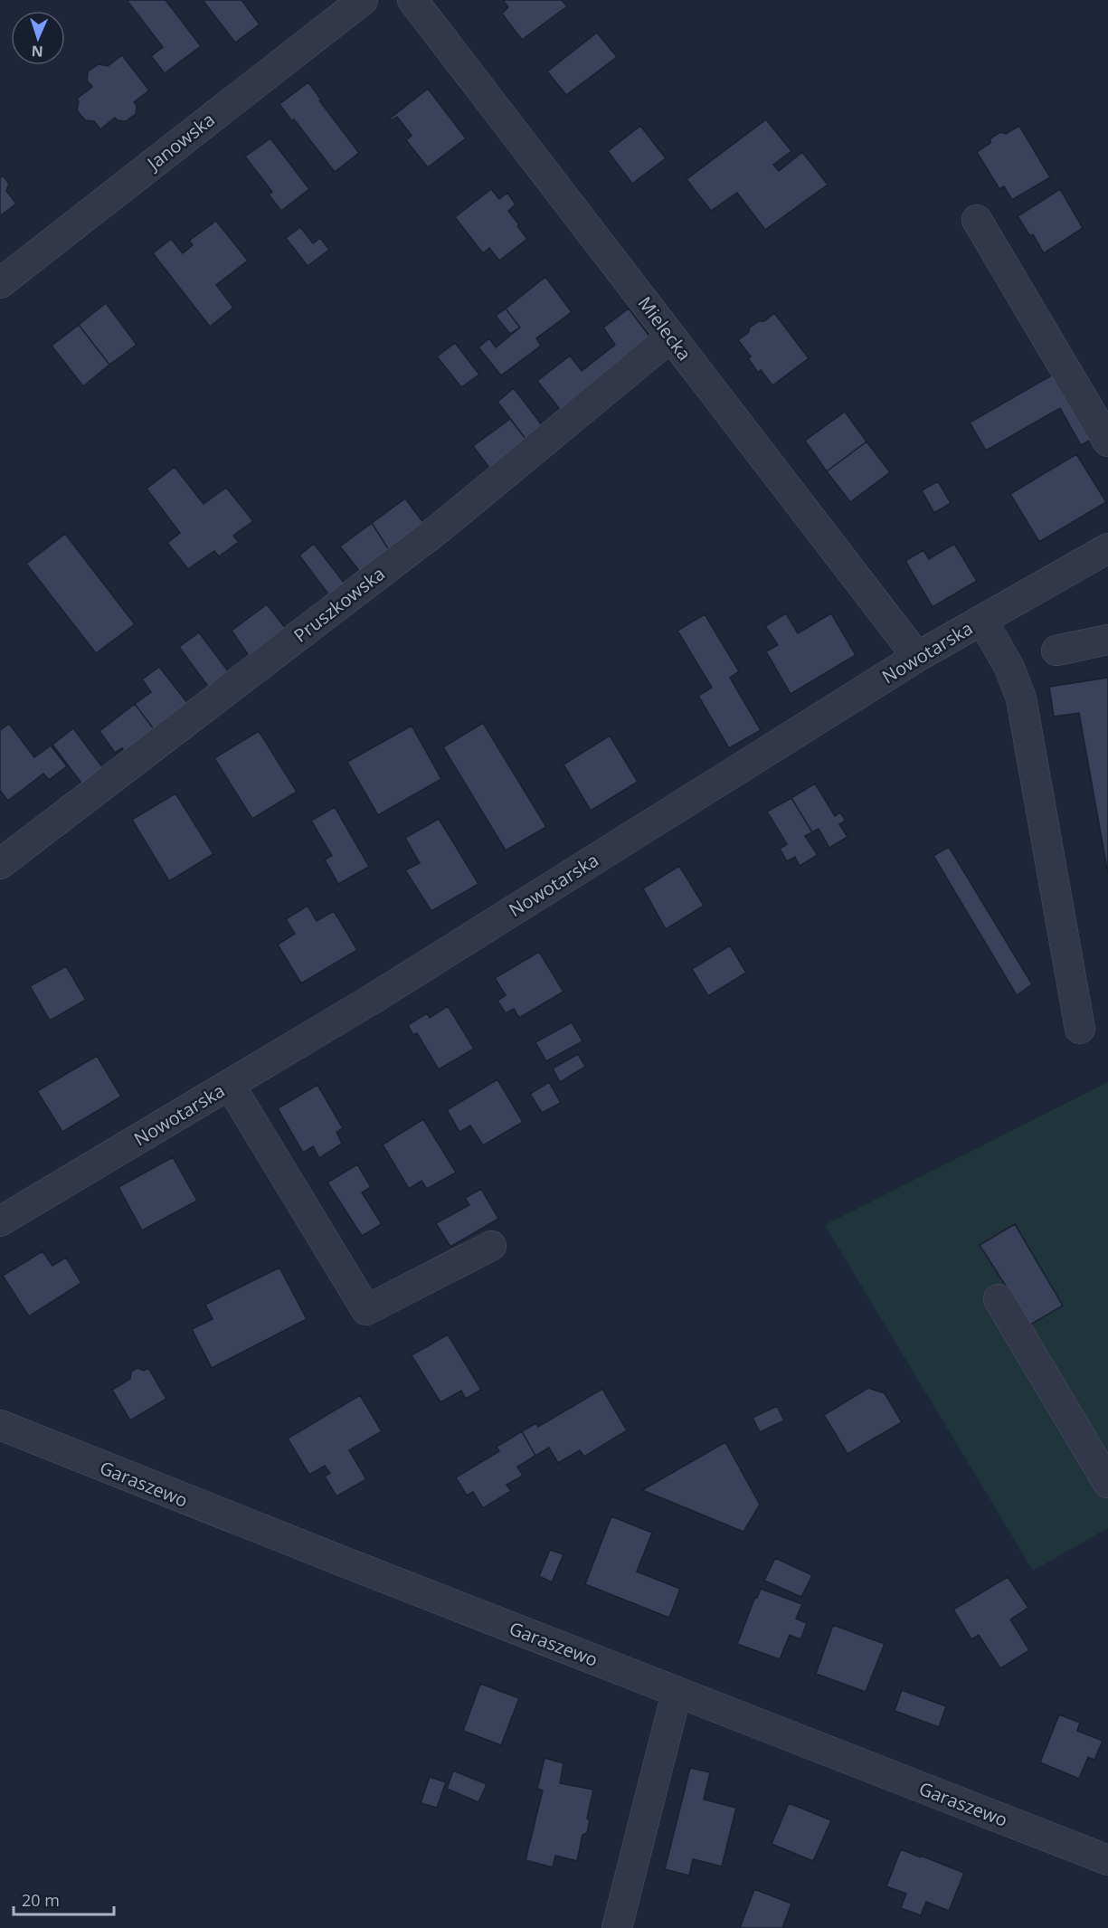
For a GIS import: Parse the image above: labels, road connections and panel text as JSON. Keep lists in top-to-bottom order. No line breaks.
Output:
{"streets":{"street":["Janowska","Mielecka","Pruszkowska","Nowotarska","Garaszewo"]},"crossings":[["Mielecka","Pruszkowska"],["Mielecka","Nowotarska"]],"scale_bar":"20 m","north":"bottom"}
